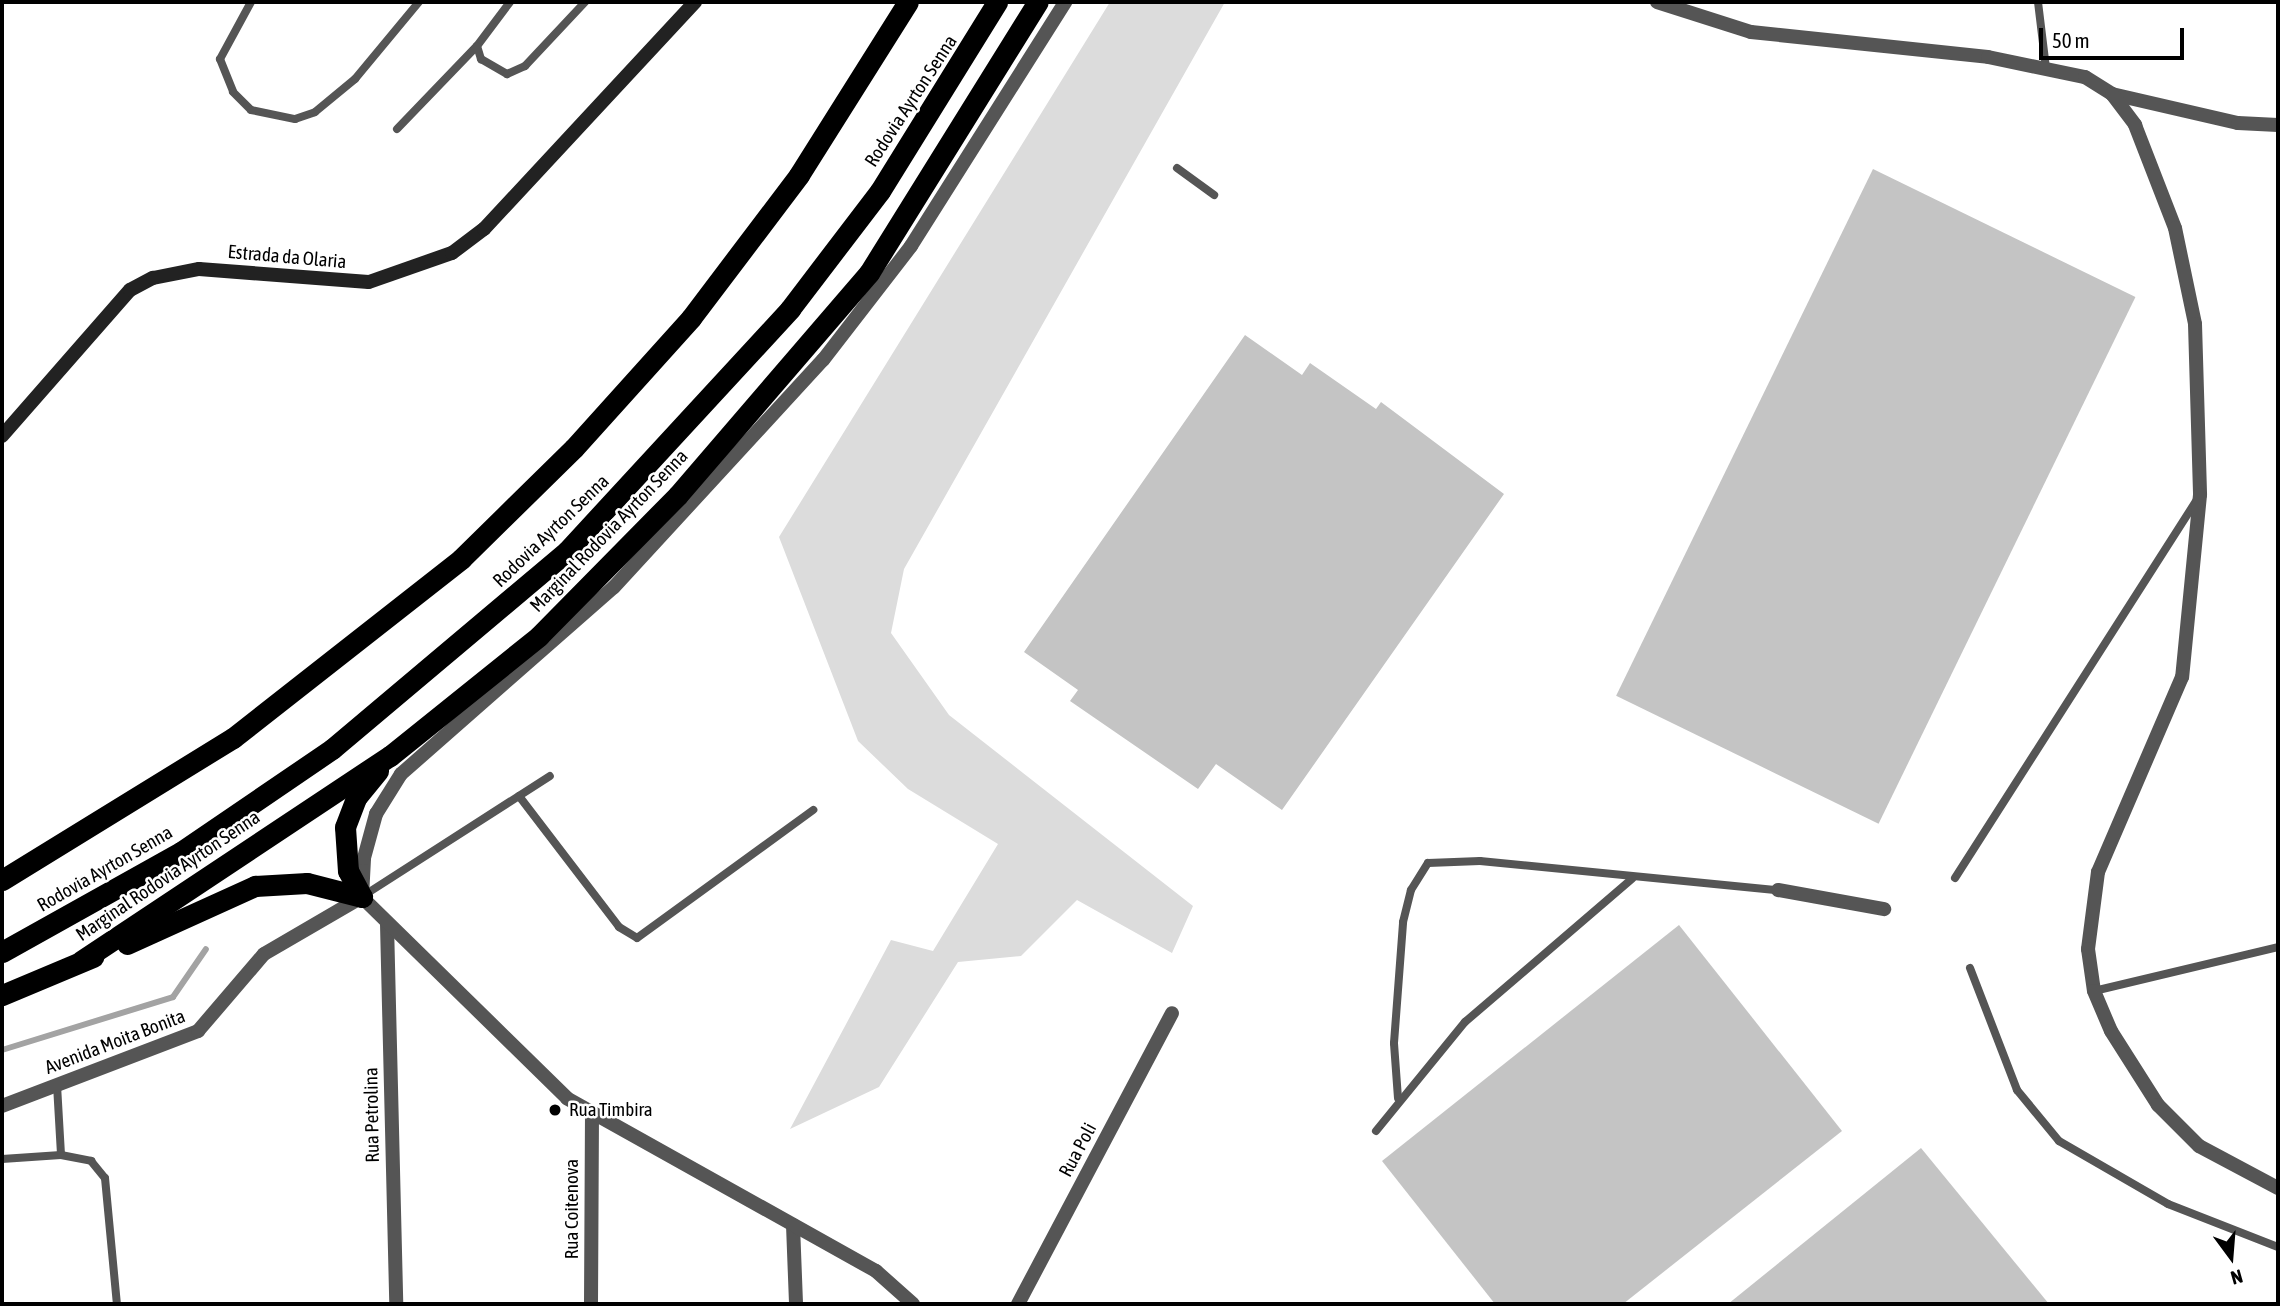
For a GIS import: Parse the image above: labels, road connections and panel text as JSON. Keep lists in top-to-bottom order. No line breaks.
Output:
{"streets":{"highway":["Rodovia Ayrton Senna","Marginal Rodovia Ayrton Senna"],"main road":["Estrada da Olaria"],"street":["Avenida Moita Bonita","Rua Petrolina","Rua Poli","Rua Coitenova"]},"crossings":[["Marginal Rodovia Ayrton Senna","Avenida Moita Bonita"]],"places":["Rua Timbira"],"scale_bar":"50 m","north":"bottom"}
